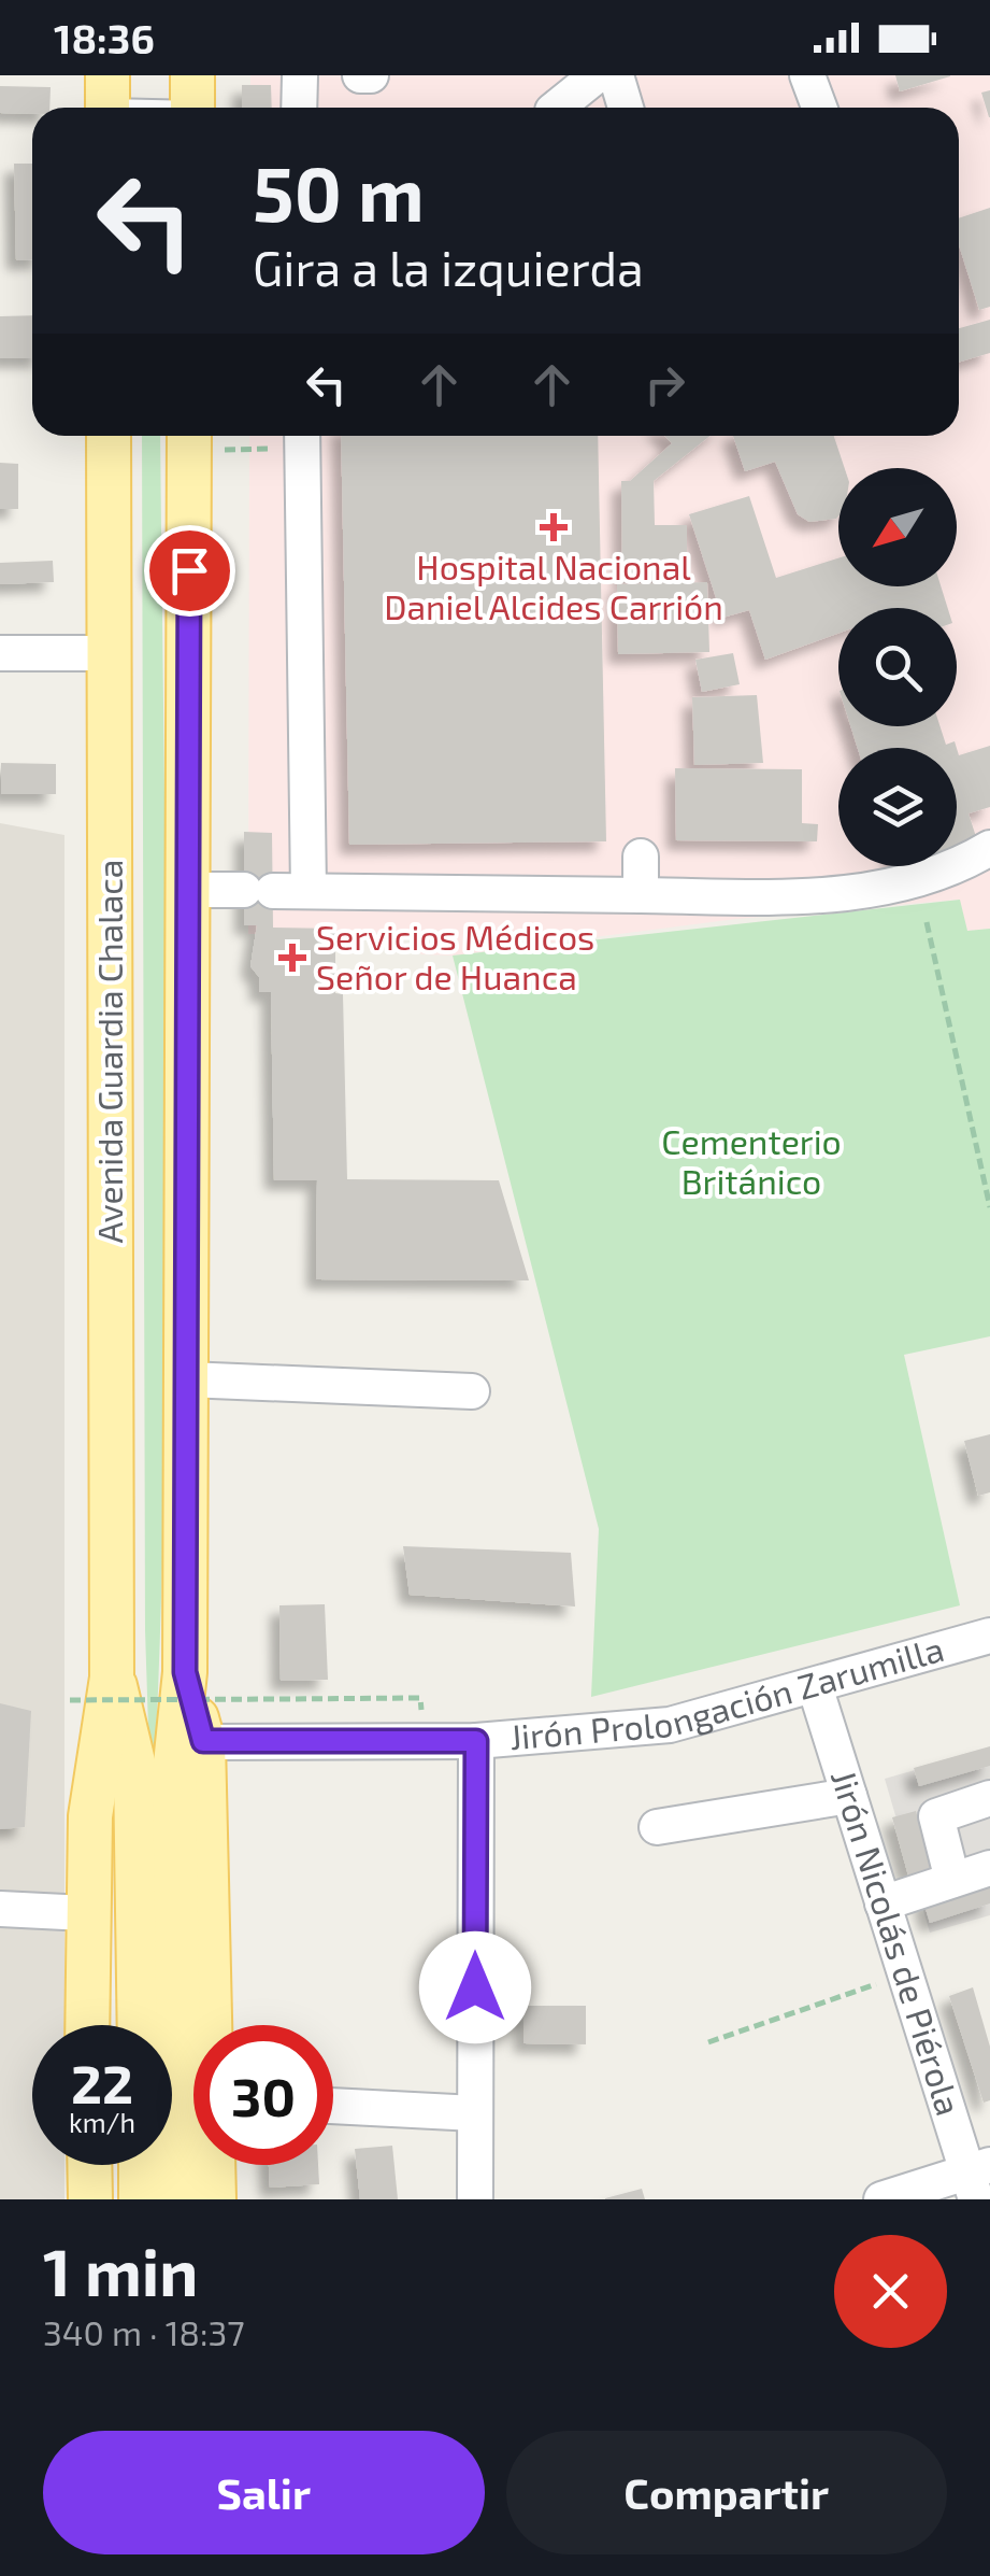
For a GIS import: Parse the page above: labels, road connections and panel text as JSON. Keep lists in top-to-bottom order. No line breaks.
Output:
{"streets":{"main road":["Avenida Guardia Chalaca"],"street":["Jirón Prolongación Zarumilla","Jirón Nicolás de Piérola"]},"crossings":[["Avenida Guardia Chalaca","Jirón Prolongación Zarumilla"],["Jirón Prolongación Zarumilla","Jirón Nicolás de Piérola"]],"parks":["Cementerio Británico"],"places":{"health":["Hospital Nacional Daniel Alcides Carrión","Servicios Médicos Señor de Huanca"]},"north":"bottom left","page":{"status":"18:36","turn":["50 m","Gira a la izquierda"],"speed":"22 km/h","limit":"30","heading":["1 min","340 m · 18:37"],"buttons":["Salir","Compartir"]}}
